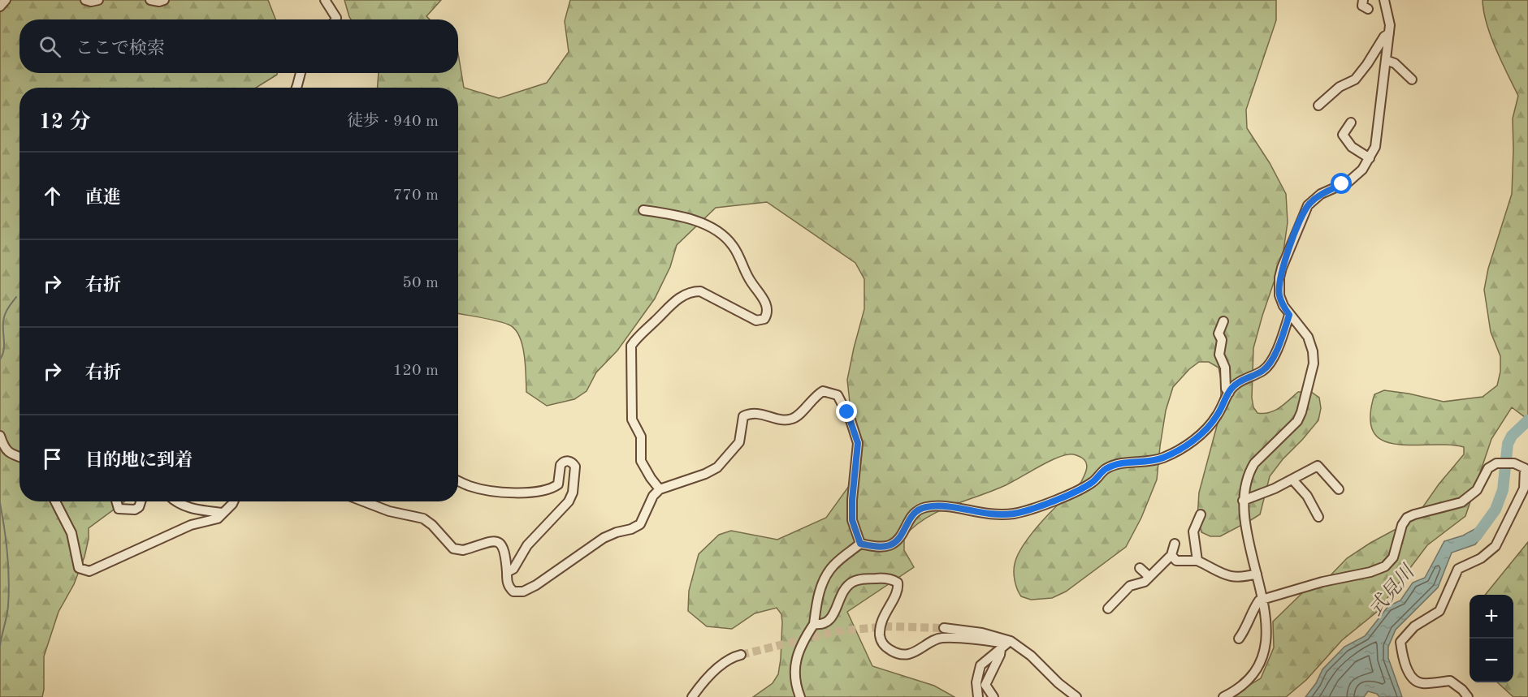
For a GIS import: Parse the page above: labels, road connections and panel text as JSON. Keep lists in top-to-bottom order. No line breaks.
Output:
{"water":["式見川"],"page":{"search":"ここで検索","heading":["12 分","徒歩 · 940 m"],"list":[["直進","770 m"],["右折","50 m"],["右折","120 m"],"目的地に到着"],"map_buttons":["+","−"]}}
